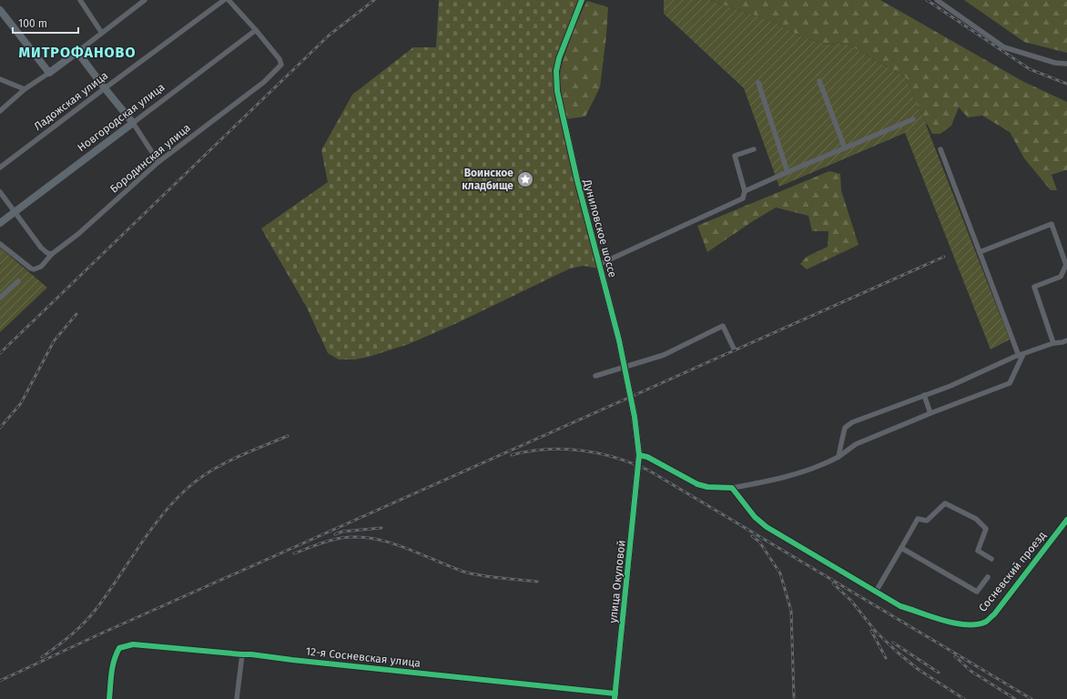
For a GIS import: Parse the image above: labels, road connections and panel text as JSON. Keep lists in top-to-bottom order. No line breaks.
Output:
{"streets":{"street":["Ладожская улица","Новгородская улица","Бородинская улица","Дуниловское шоссе","Сосневский проезд","улица Окуловой","12-я Сосневская улица"]},"crossings":[["Новгородская улица","Бородинская улица"],["Дуниловское шоссе","улица Окуловой"],["улица Окуловой","12-я Сосневская улица"]],"districts":["МИТРОФАНОВО"],"places":{"place":["Воинское кладбище"]},"scale_bar":"100 m"}
